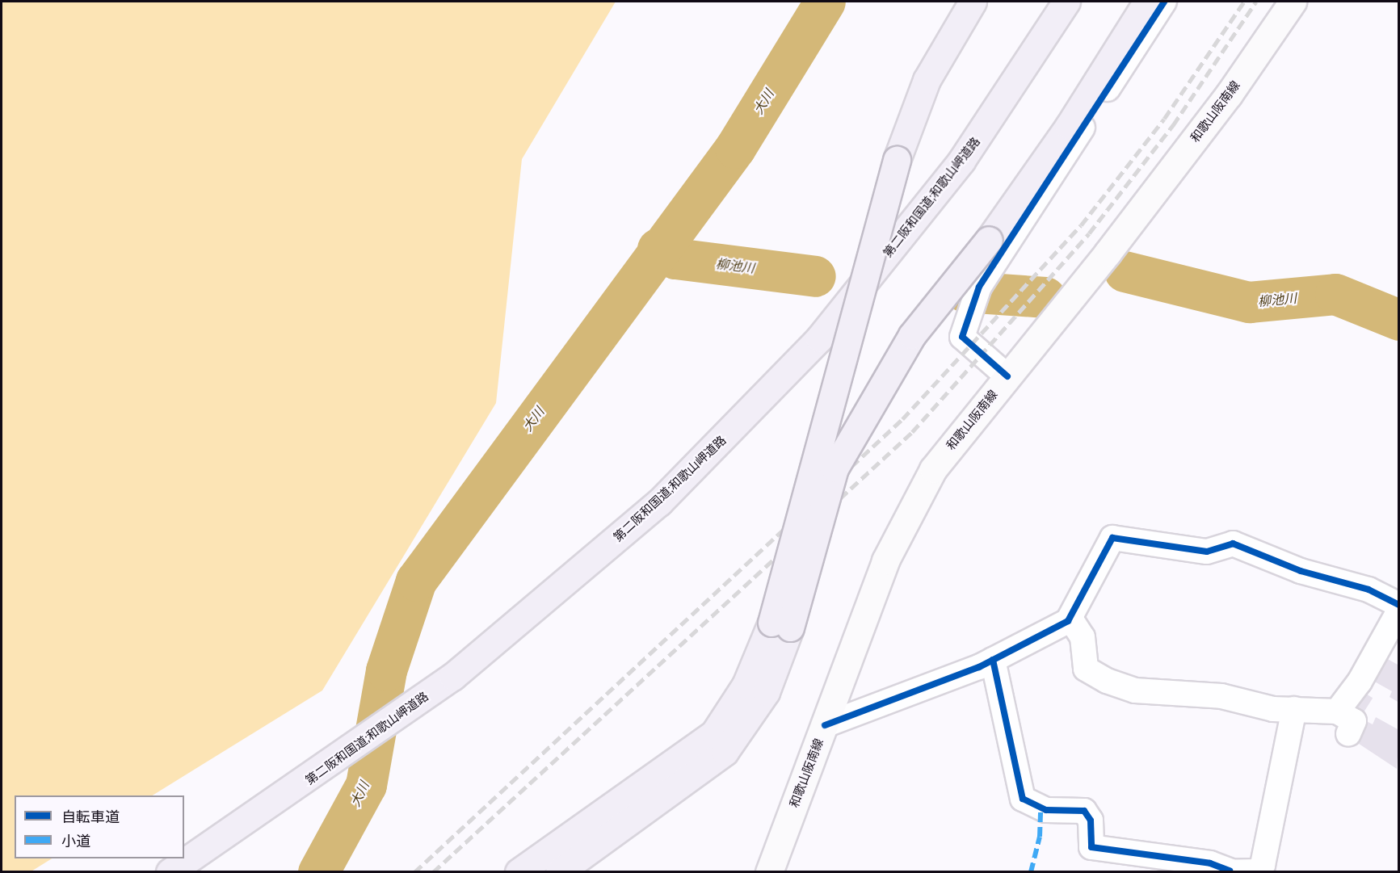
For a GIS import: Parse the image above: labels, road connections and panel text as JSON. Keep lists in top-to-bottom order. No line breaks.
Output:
{"streets":{"highway":["第二阪和国道;和歌山岬道路"],"main road":["和歌山阪南線"]},"water":["大川","柳池川"],"legend":["自転車道","小道"]}
